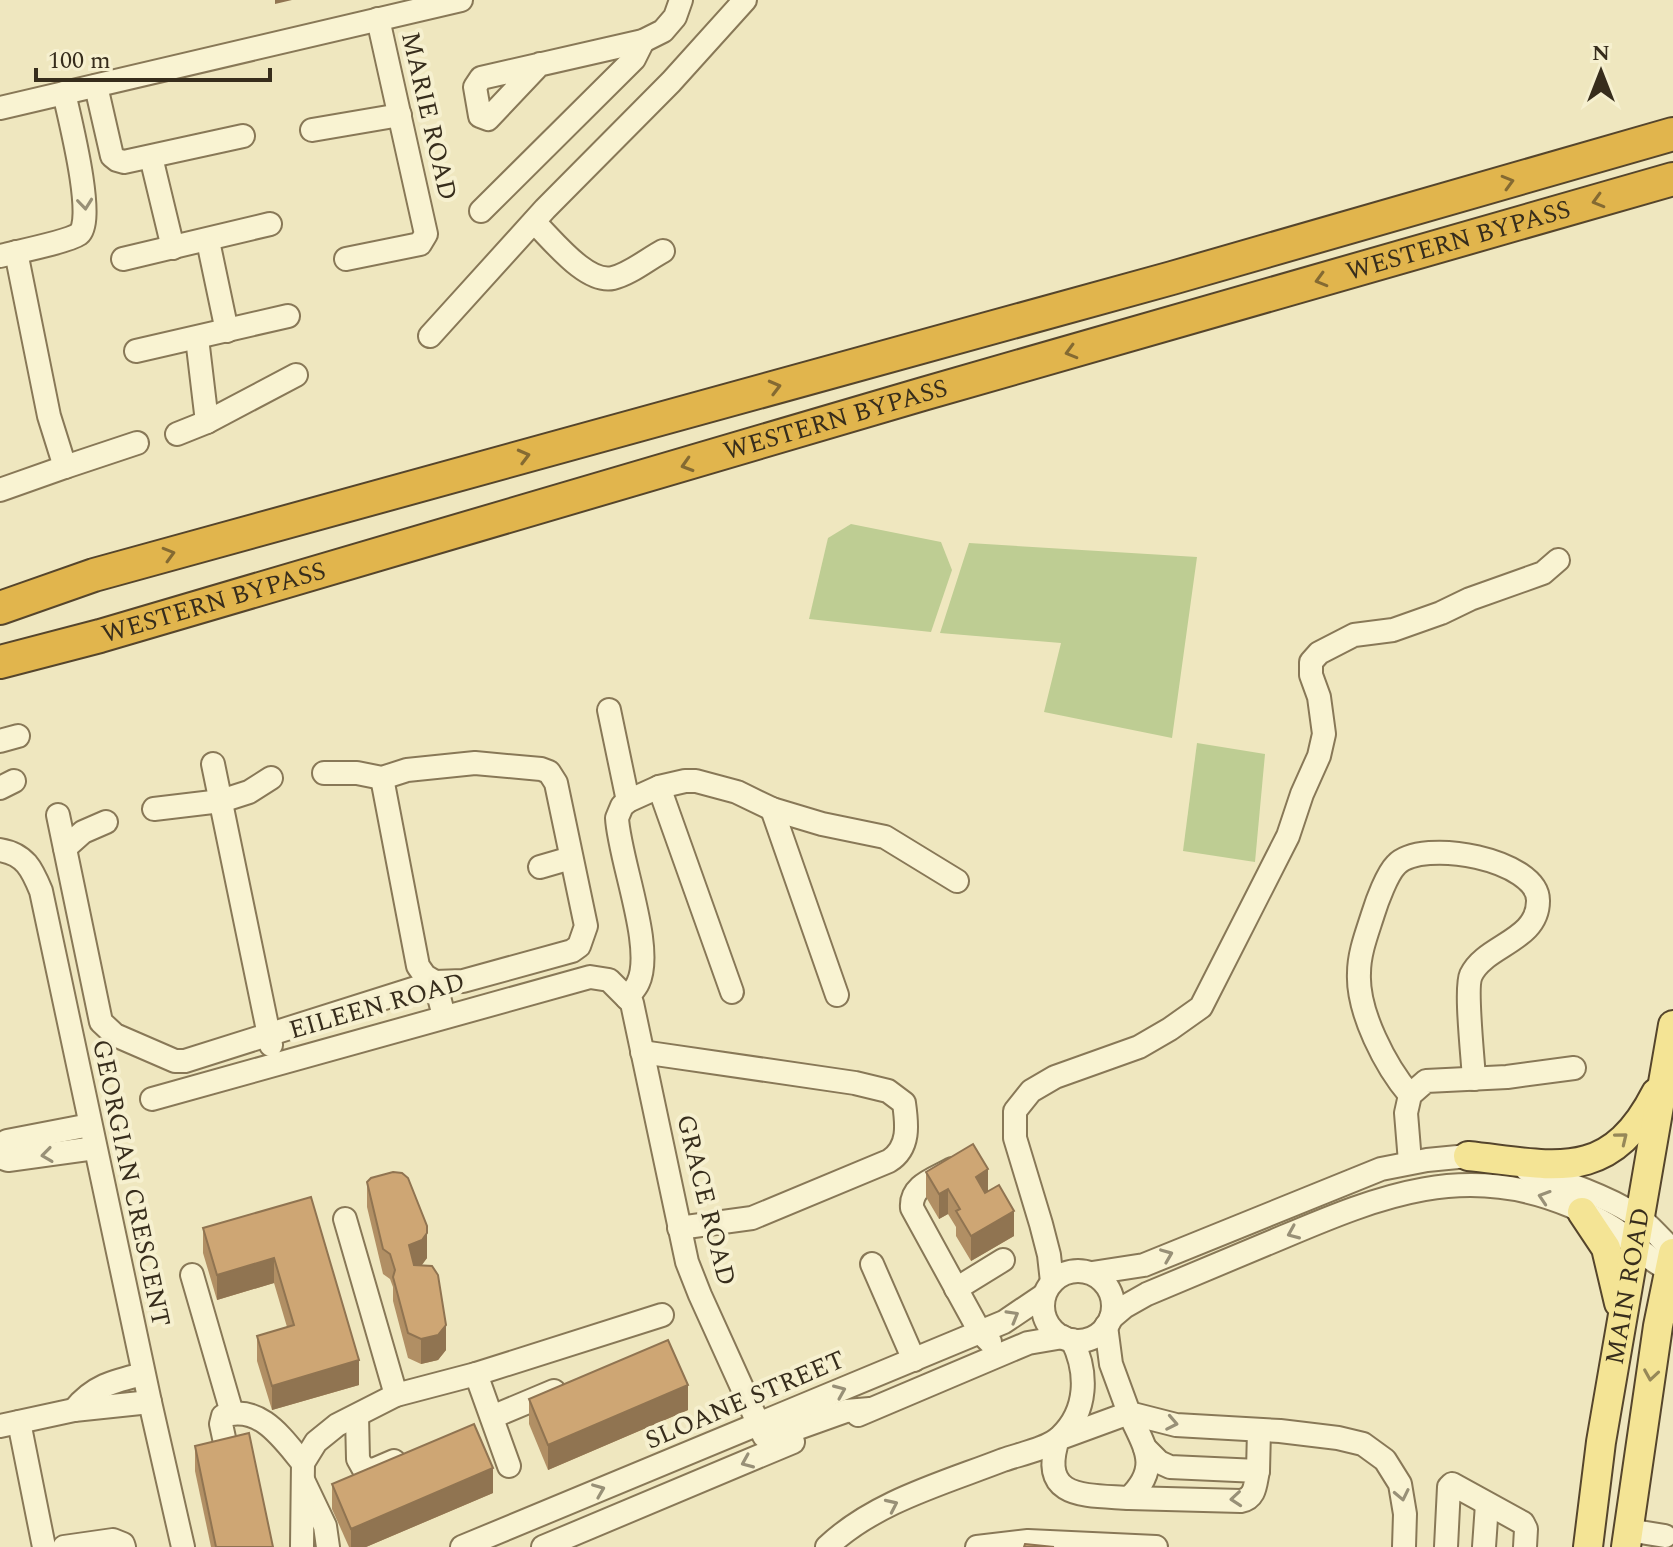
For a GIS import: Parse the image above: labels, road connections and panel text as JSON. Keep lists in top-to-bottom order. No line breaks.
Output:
{"streets":{"highway":["WESTERN BYPASS"],"main road":["MAIN ROAD"],"street":["MARIE ROAD","EILEEN ROAD","GEORGIAN CRESCENT","GRACE ROAD","SLOANE STREET"]},"crossings":[["EILEEN ROAD","GRACE ROAD"],["GRACE ROAD","SLOANE STREET"]],"scale_bar":"100 m","north":"top"}
